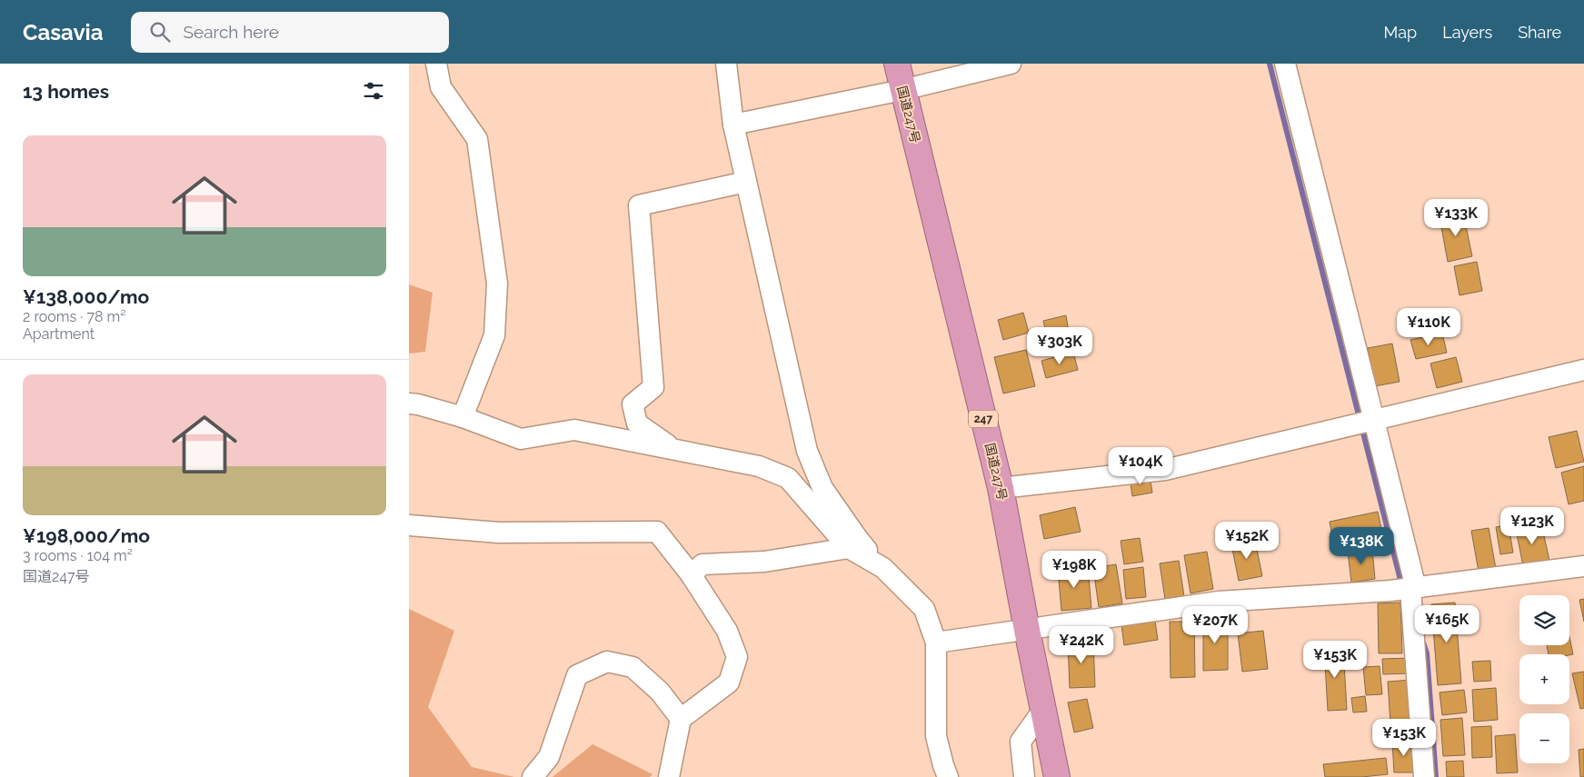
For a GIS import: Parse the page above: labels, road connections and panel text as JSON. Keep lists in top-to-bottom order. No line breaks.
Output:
{"streets":{"highway":["国道247号","247"]},"page":{"header":"Casavia","search":"Search here","nav":["Map","Layers","Share"],"heading":"13 homes","list":[{"name":"¥138,000/mo","note":"2 rooms · 78 m² · Apartment"},{"name":"¥198,000/mo","note":"3 rooms · 104 m² · 国道247号"}],"price":["¥133K","¥110K","¥303K","¥104K","¥123K","¥152K","¥138K","¥198K","¥165K","¥207K","¥242K","¥153K","¥153K"],"map_buttons":["+","−"]}}
